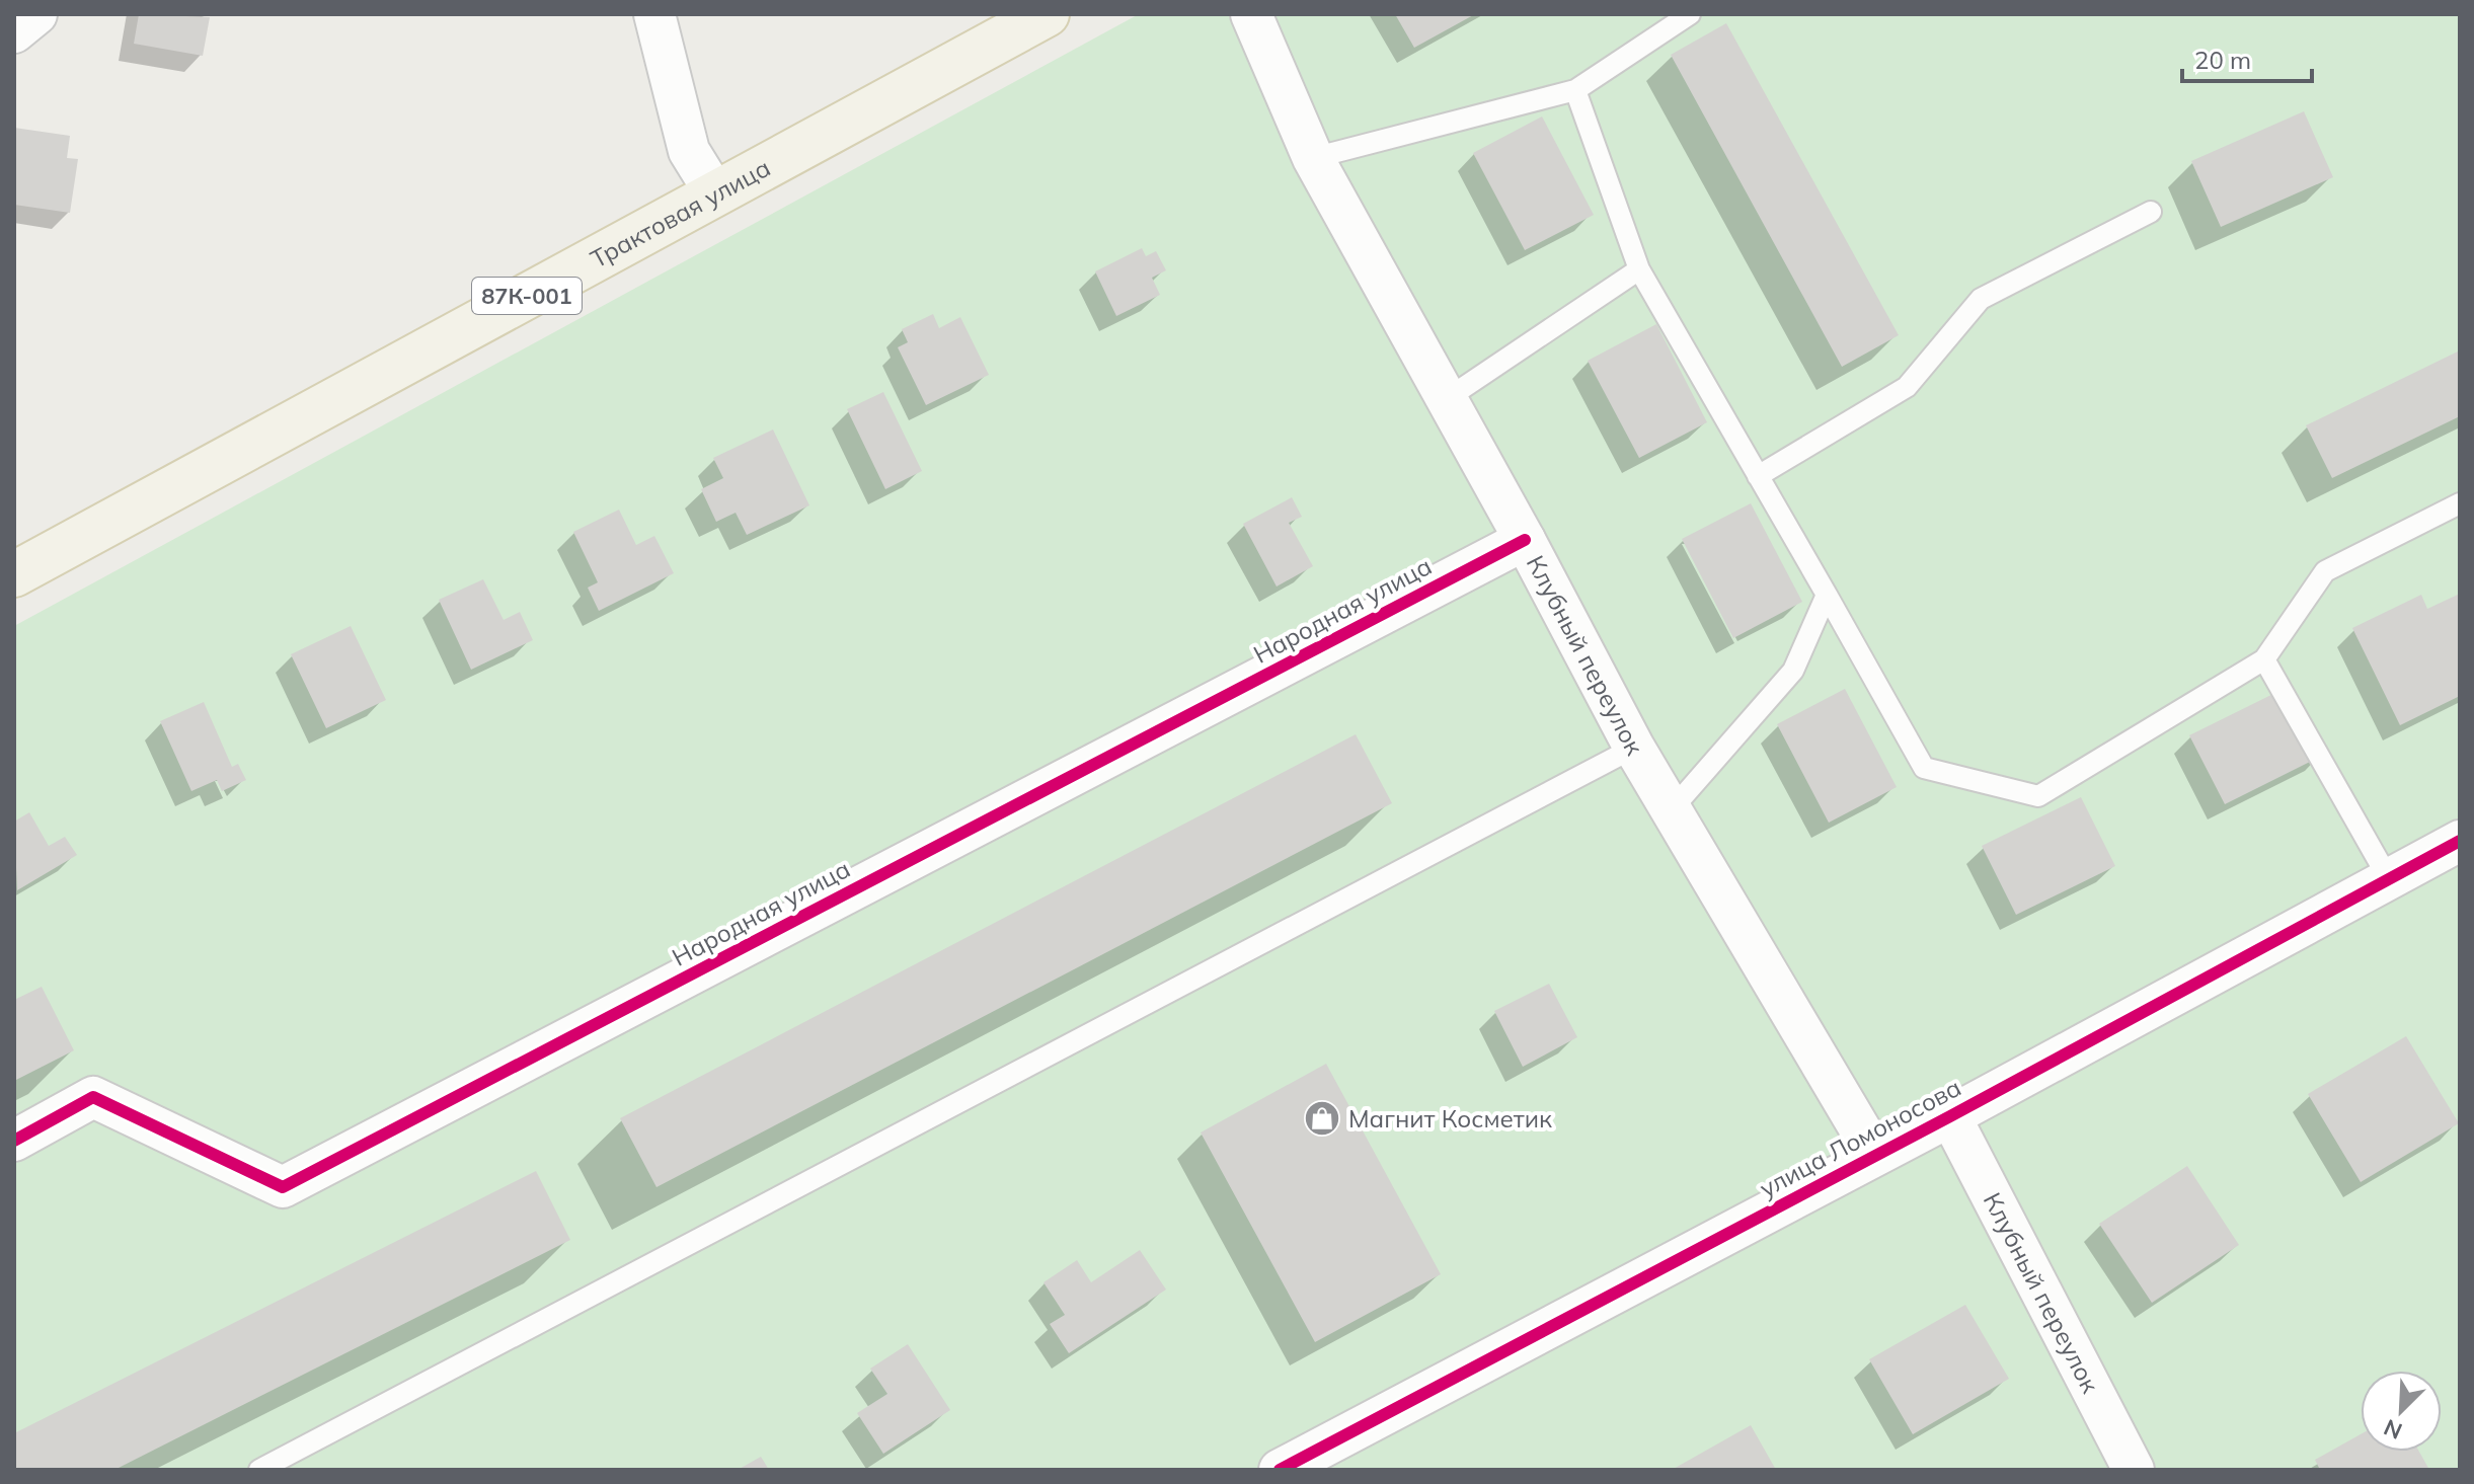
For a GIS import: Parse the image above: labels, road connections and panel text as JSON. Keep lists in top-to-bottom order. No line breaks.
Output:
{"streets":{"main road":["Трактовая улица","87К-001"],"street":["Народная улица","Клубный переулок","улица Ломоносова"]},"crossings":[["Народная улица","Клубный переулок"],["Клубный переулок","улица Ломоносова"]],"places":{"shop":["Магнит Косметик"]},"scale_bar":"20 m","north":"bottom left"}
